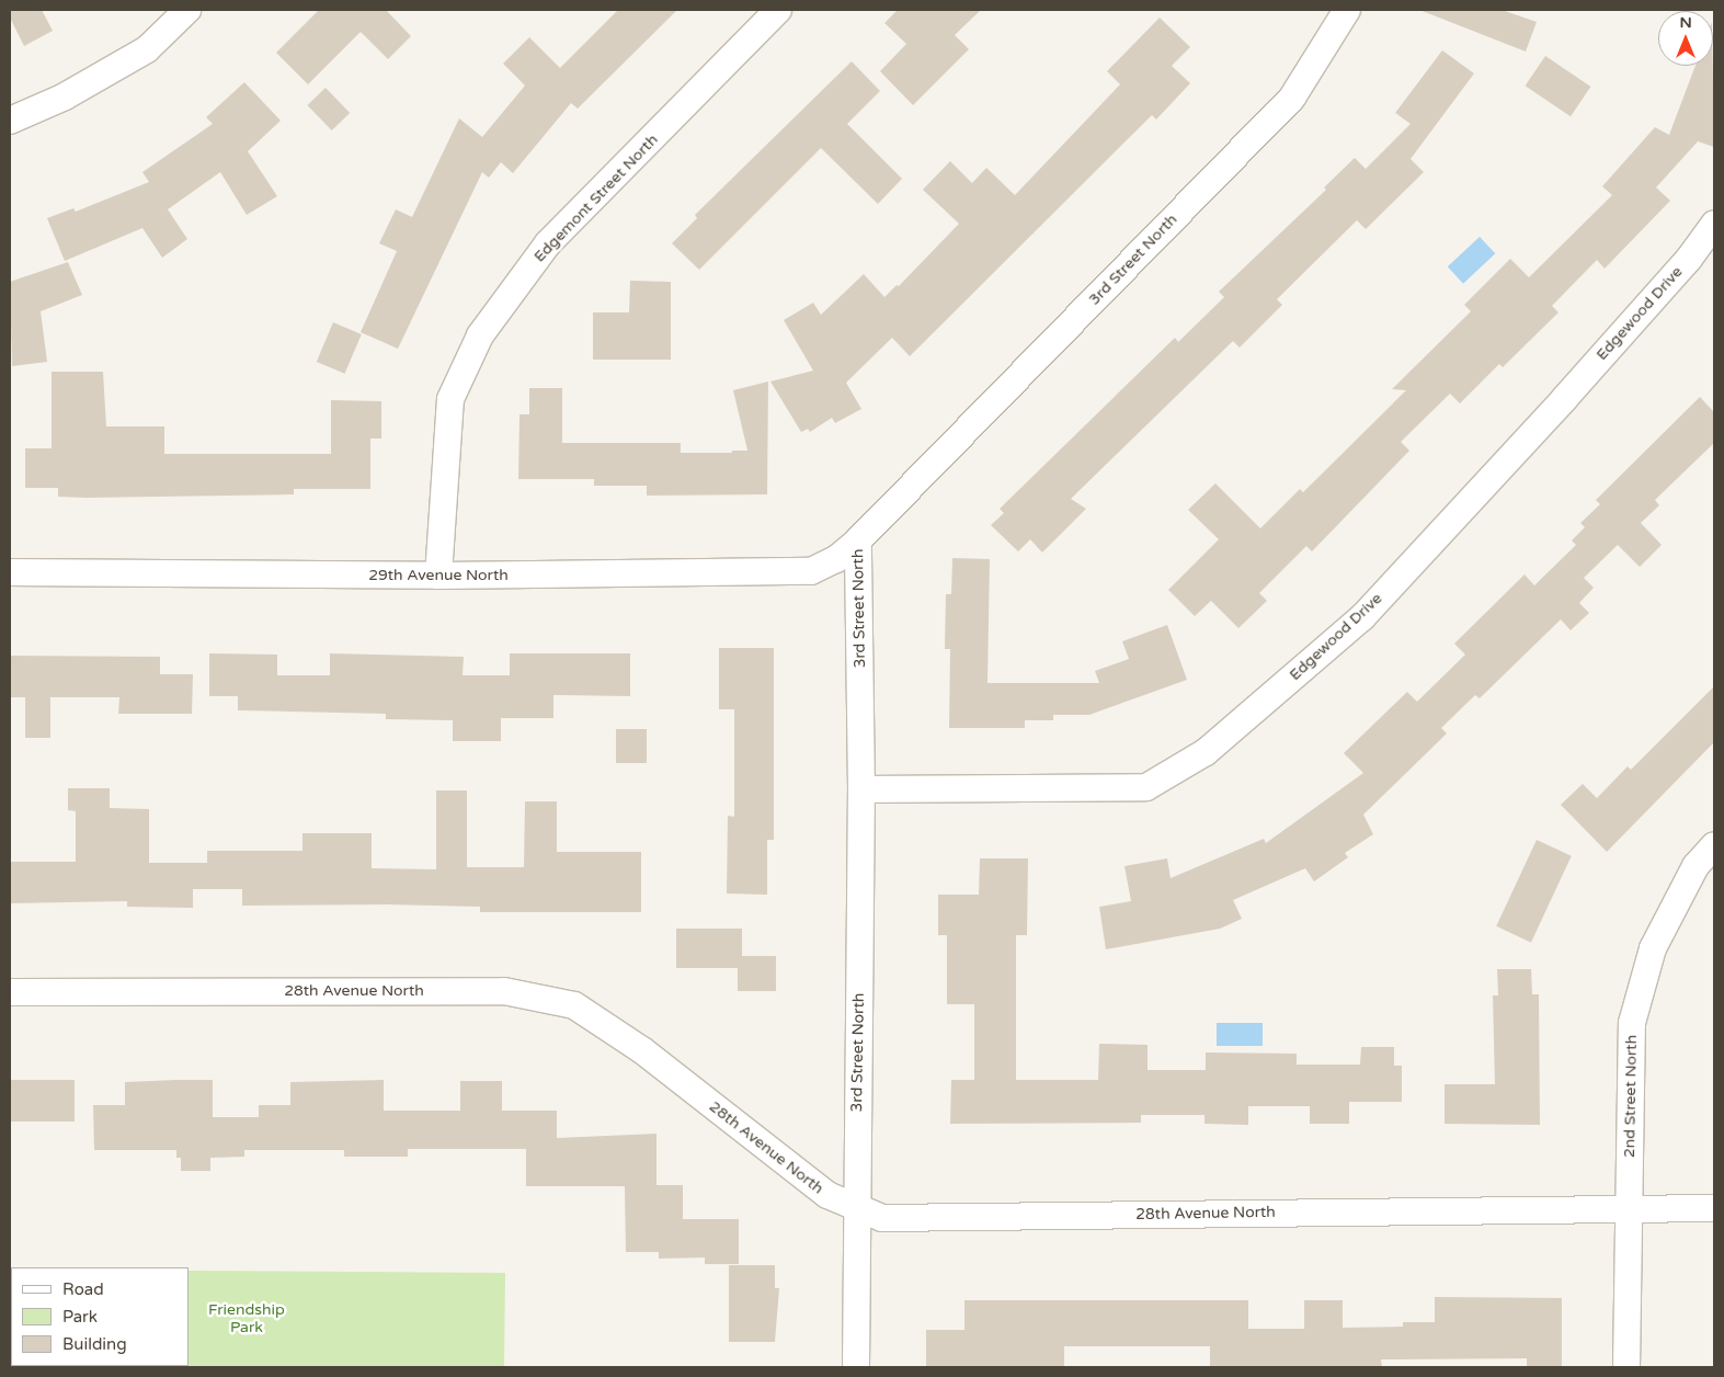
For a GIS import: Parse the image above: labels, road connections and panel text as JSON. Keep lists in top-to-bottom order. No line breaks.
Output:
{"streets":{"street":["Edgemont Street North","3rd Street North","Edgewood Drive","29th Avenue North","28th Avenue North","2nd Street North"]},"crossings":[["Edgemont Street North","29th Avenue North"],["3rd Street North","Edgewood Drive"],["3rd Street North","29th Avenue North"],["3rd Street North","28th Avenue North"],["28th Avenue North","2nd Street North"]],"parks":["Friendship Park"],"legend":["Road","Park","Building"],"north":"top"}
